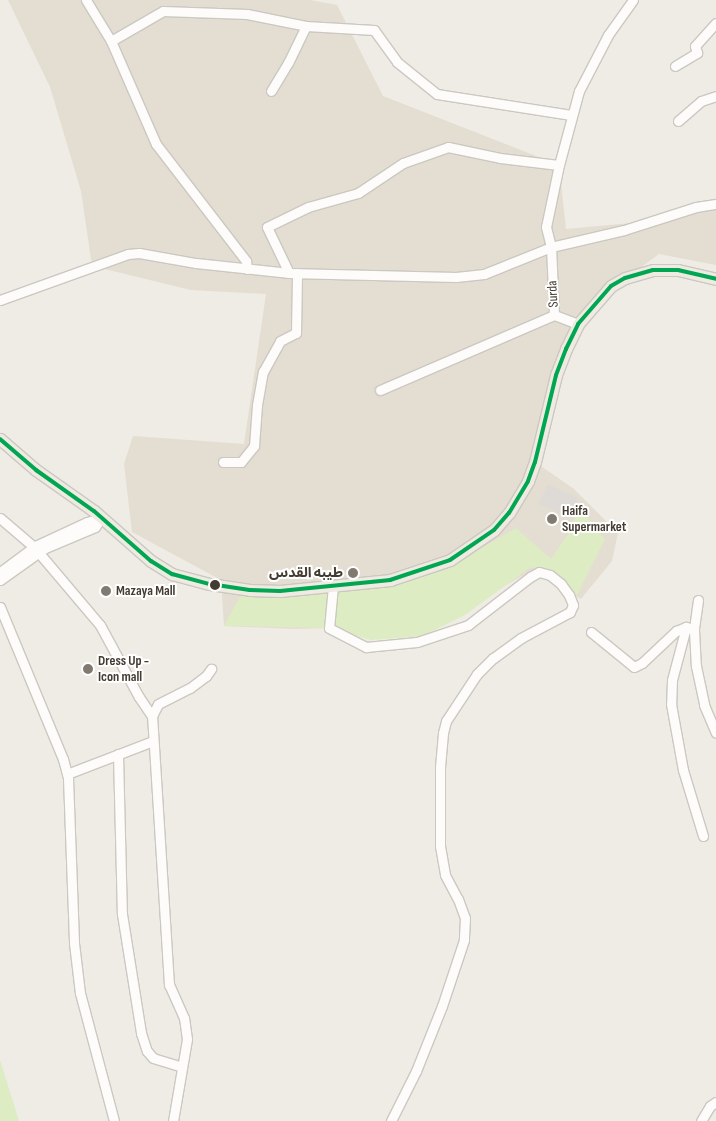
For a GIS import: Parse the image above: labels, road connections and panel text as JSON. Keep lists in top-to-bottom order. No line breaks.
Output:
{"streets":{"street":["Surda"]},"places":["Haifa Supermarket","طيبه القدس","Mazaya Mall","Dress Up - Icon mall"]}
